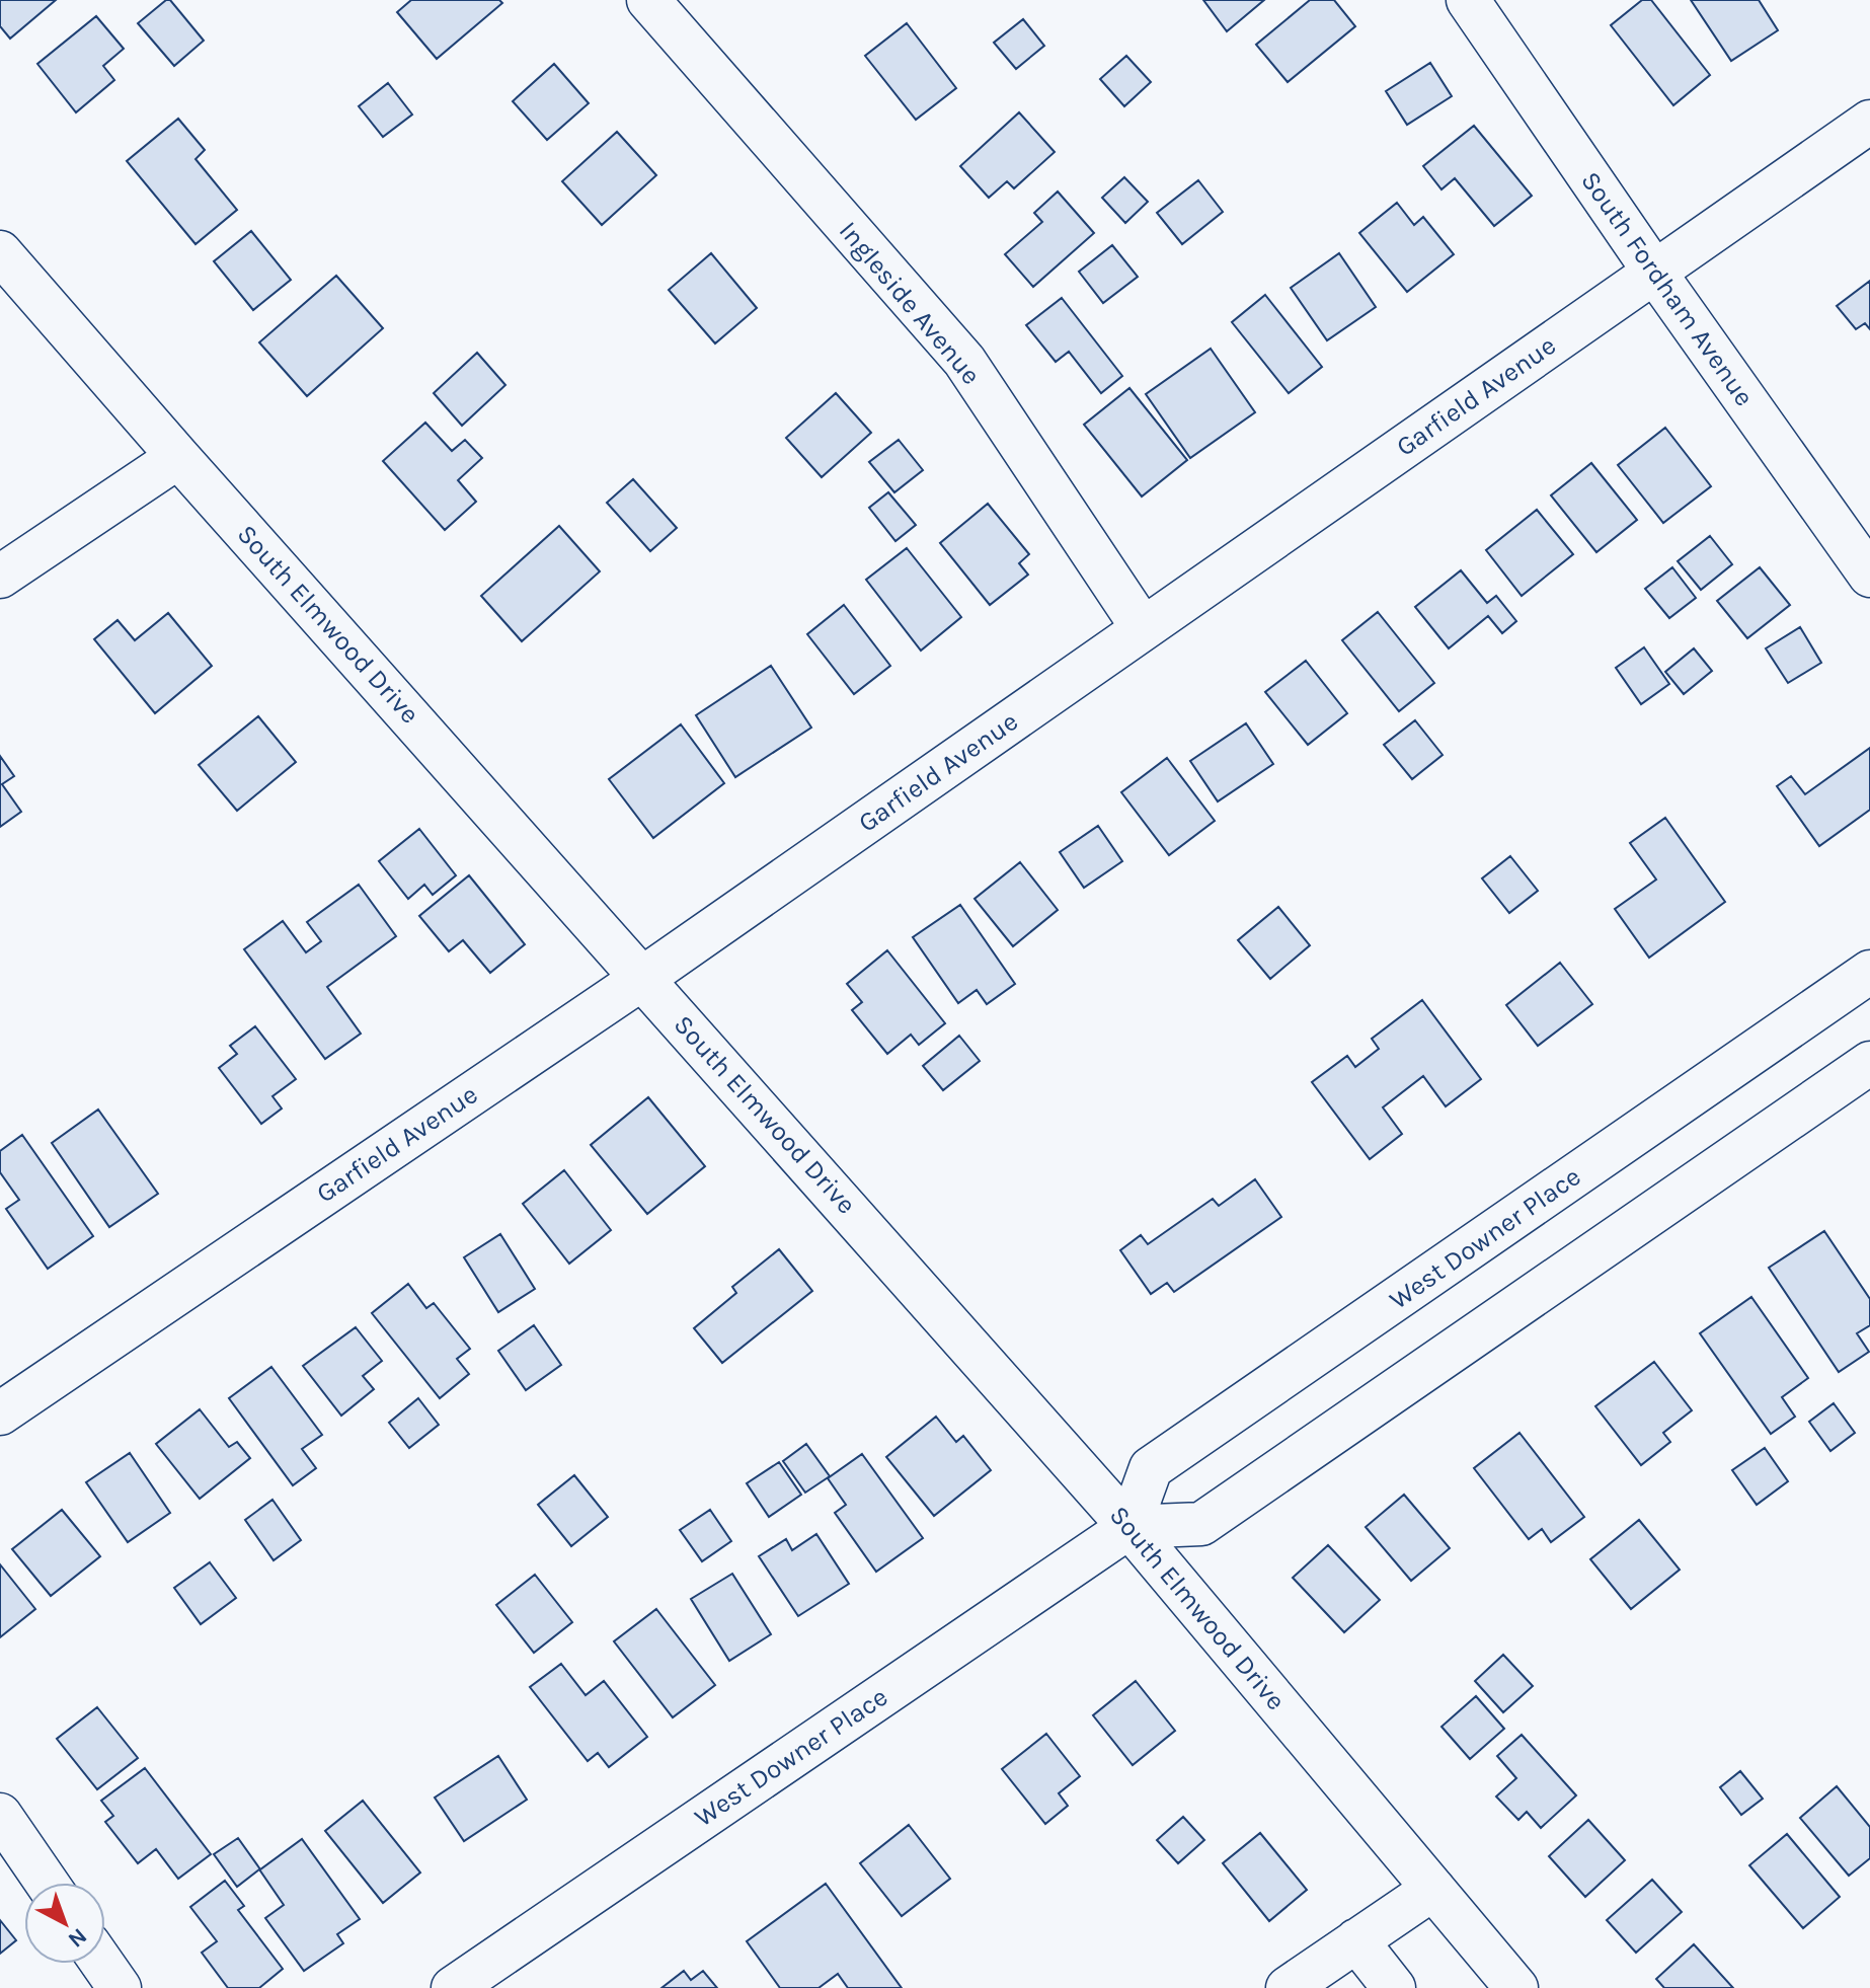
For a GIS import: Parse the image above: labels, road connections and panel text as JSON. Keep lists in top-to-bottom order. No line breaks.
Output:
{"streets":{"street":["South Fordham Avenue","Ingleside Avenue","Garfield Avenue","South Elmwood Drive","West Downer Place"]},"crossings":[["South Fordham Avenue","Garfield Avenue"],["Ingleside Avenue","Garfield Avenue"],["Garfield Avenue","South Elmwood Drive"],["South Elmwood Drive","West Downer Place"]],"north":"bottom right"}
